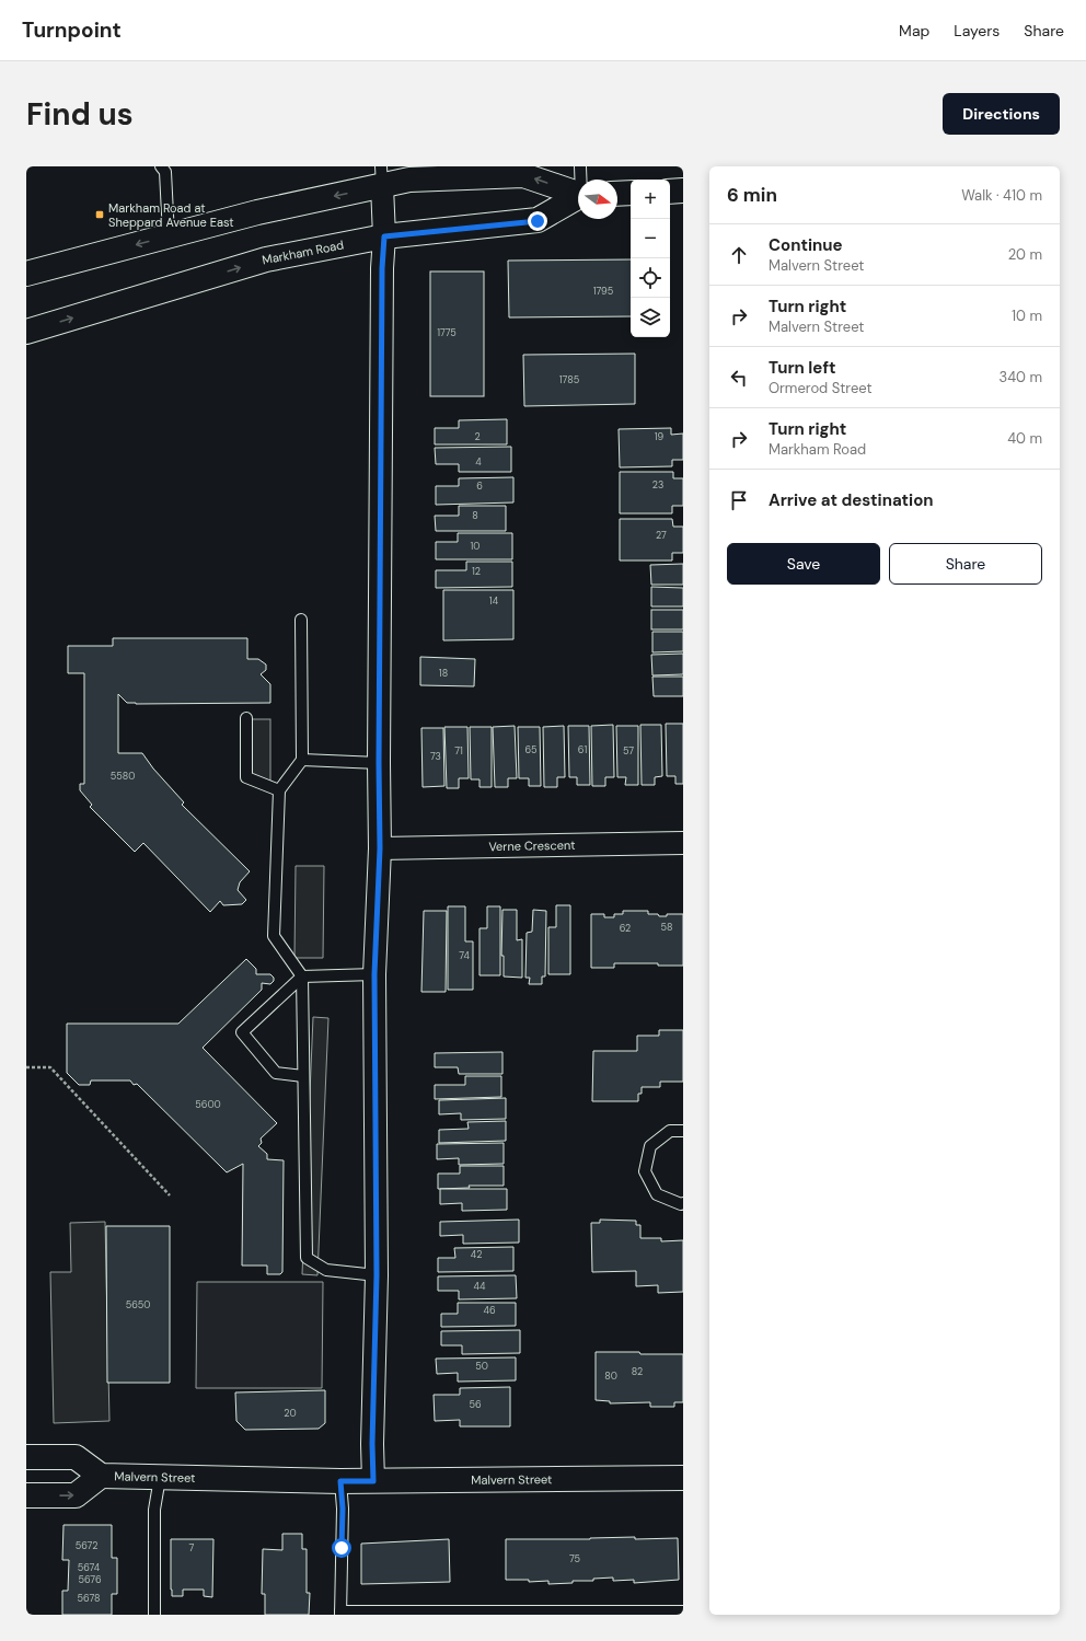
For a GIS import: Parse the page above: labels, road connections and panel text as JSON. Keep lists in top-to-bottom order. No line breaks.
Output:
{"streets":{"main road":["Markham Road","Malvern Street"],"street":["Verne Crescent"]},"places":{"transit":["Markham Road at Sheppard Avenue East"]},"house_numbers":["1795","1775","1785","2","19","4","23","6","8","27","10","12","14","18","65","61","71","57","73","5580","58","62","74","5600","42","44","5650","46","50","82","80","56","20","5672","7","75","5674","5676","5678"],"north":"right","page":{"header":"Turnpoint","nav":["Map","Layers","Share"],"buttons":["Directions",["Save","Share"]],"title":"Find us","heading":["6 min","Walk · 410 m"],"map_buttons":["+","−"],"list":[["Continue","Malvern Street","20 m"],["Turn right","Malvern Street","10 m"],["Turn left","Ormerod Street","340 m"],["Turn right","Markham Road","40 m"],"Arrive at destination"]}}
